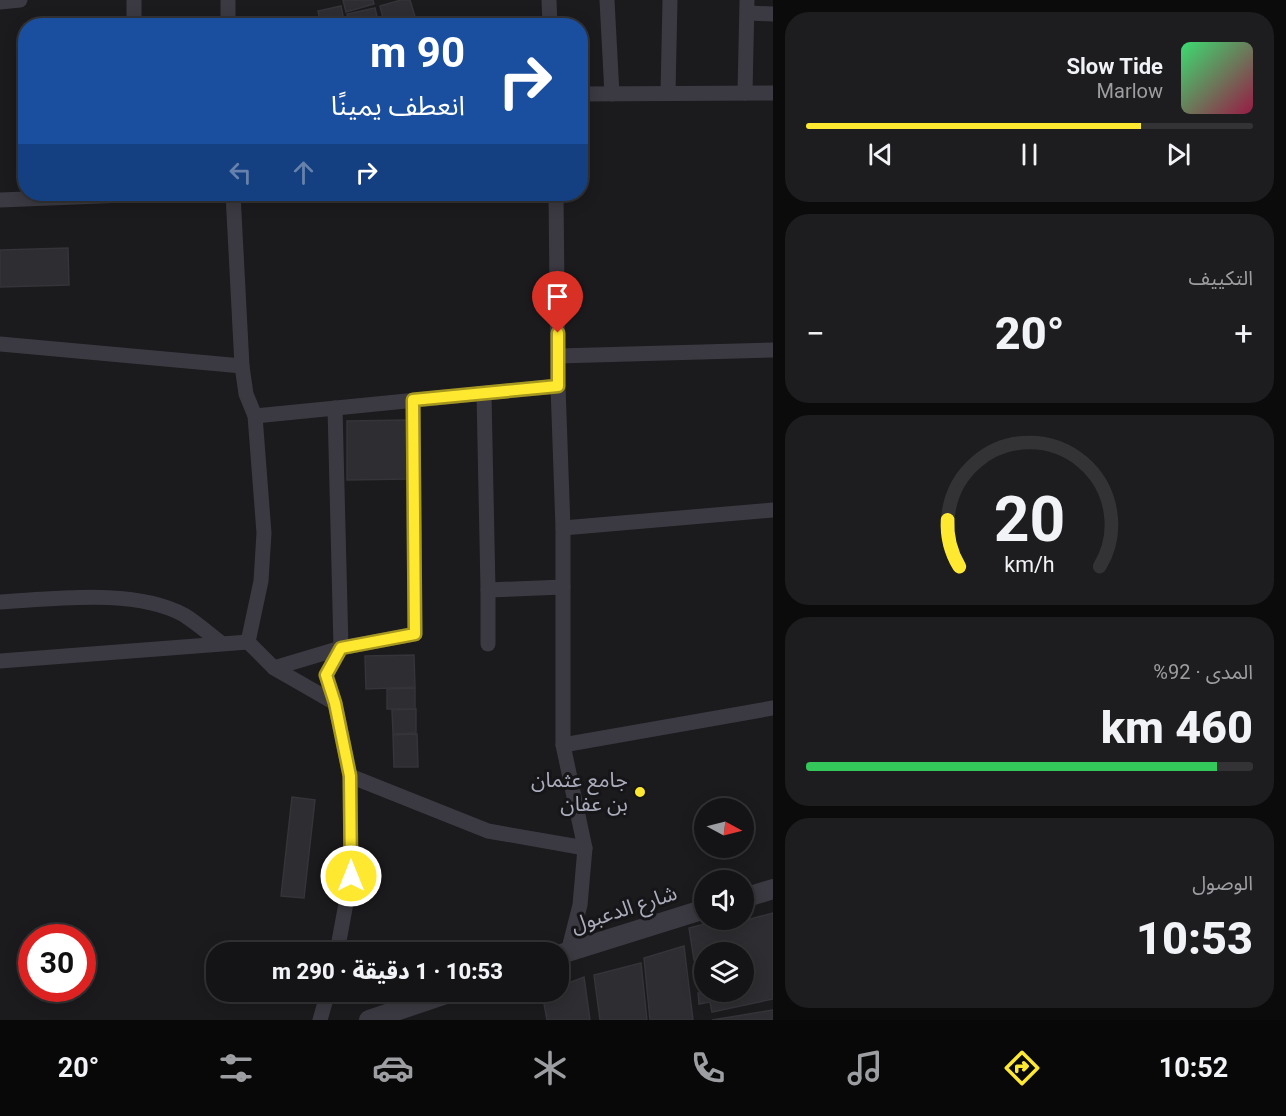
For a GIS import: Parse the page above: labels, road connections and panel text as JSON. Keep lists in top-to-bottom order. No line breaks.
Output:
{"streets":{"street":["شارع الدعبول"]},"places":["جامع عثمان بن عفان"],"north":"right","page":{"turn":["90 m","انعطف يمينًا"],"song":["Slow Tide","Marlow"],"tile":["التكييف",["المدى · 92%","460 km"],["الوصول","10:53"]],"heat":["−","20°","+"],"limit":"30","trip":"10:53 · 1 دقيقة · 290 m","tabs":["10:52","20°"],"gauge":["20","km/h"]}}
